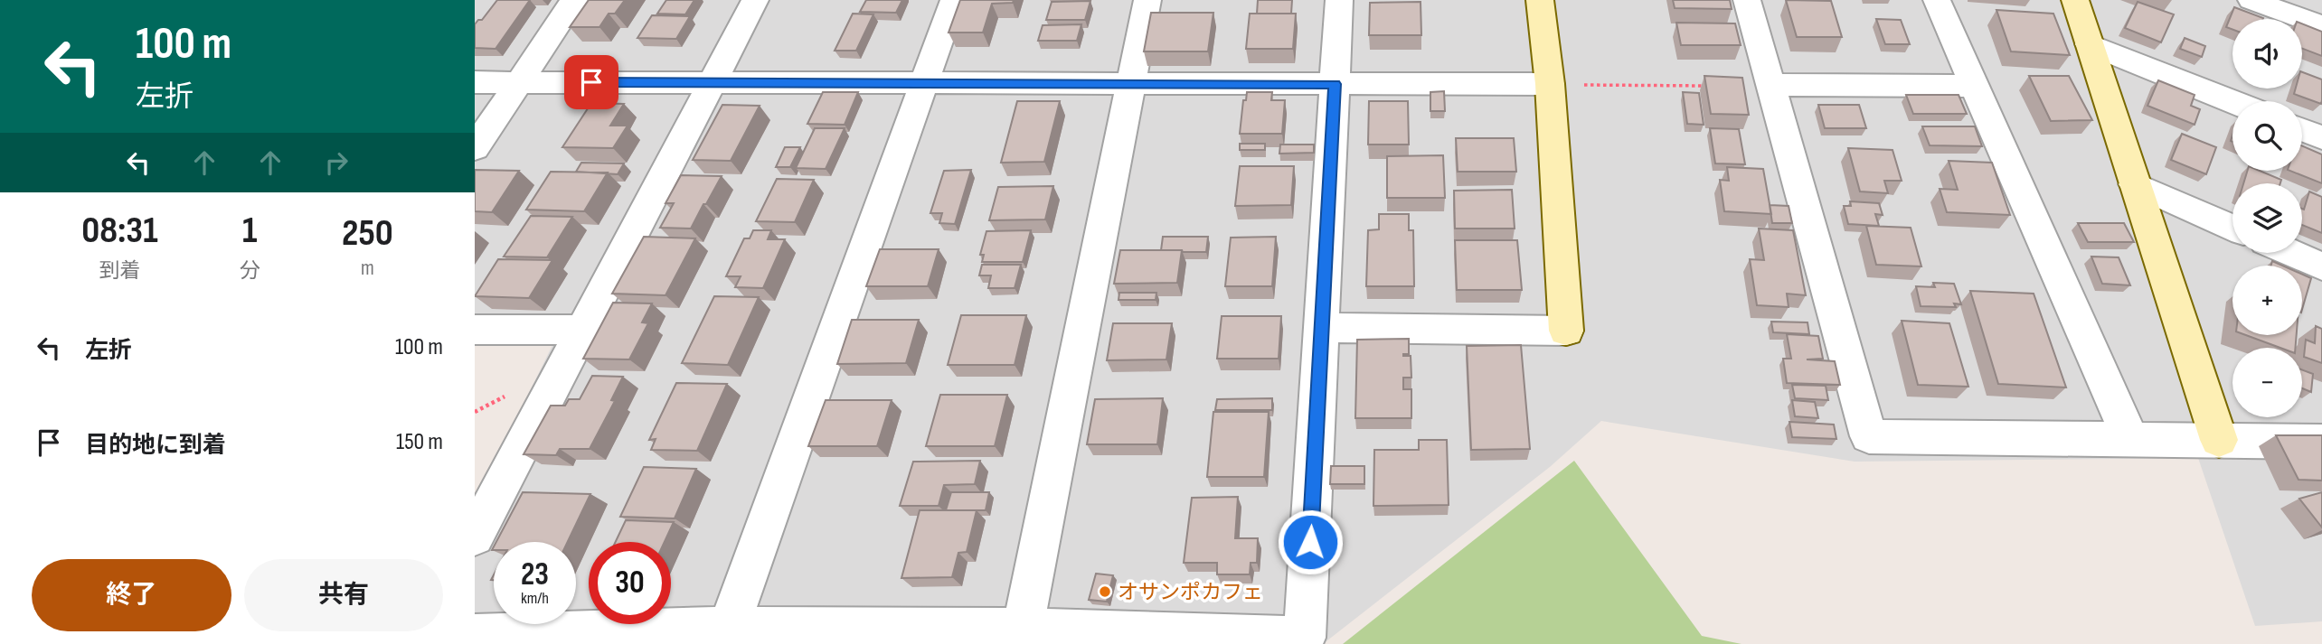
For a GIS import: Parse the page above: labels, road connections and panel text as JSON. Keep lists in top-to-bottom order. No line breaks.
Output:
{"places":["オサンポカフェ"],"page":{"turn":["100 m","左折"],"map_buttons":["+","−"],"eta":["08:31","到着","1","分","250","m"],"list":[{"name":"左折","value":"100 m"},{"name":"目的地に到着","value":"150 m"}],"speed":"23 km/h","limit":"30","buttons":["終了","共有"]}}
